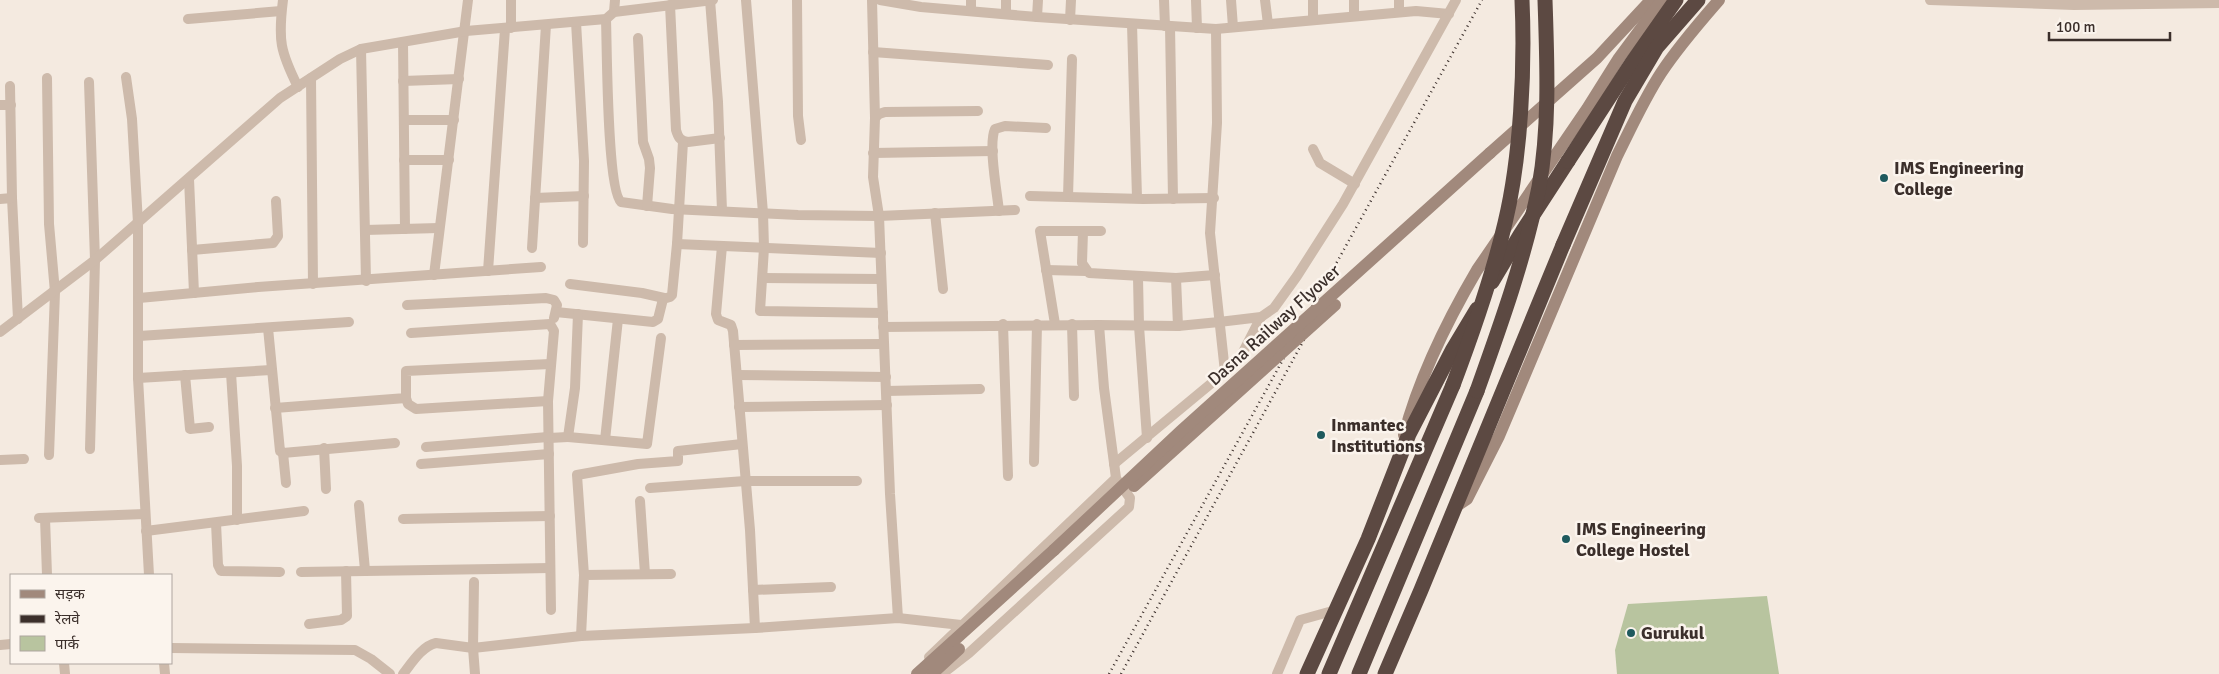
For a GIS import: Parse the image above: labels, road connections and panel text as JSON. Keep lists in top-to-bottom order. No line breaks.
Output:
{"streets":{"main road":["Dasna Railway Flyover"]},"places":["IMS Engineering College","Inmantec Institutions","IMS Engineering College Hostel","Gurukul"],"legend":["सड़क","रेलवे","पार्क"],"scale_bar":"100 m"}
